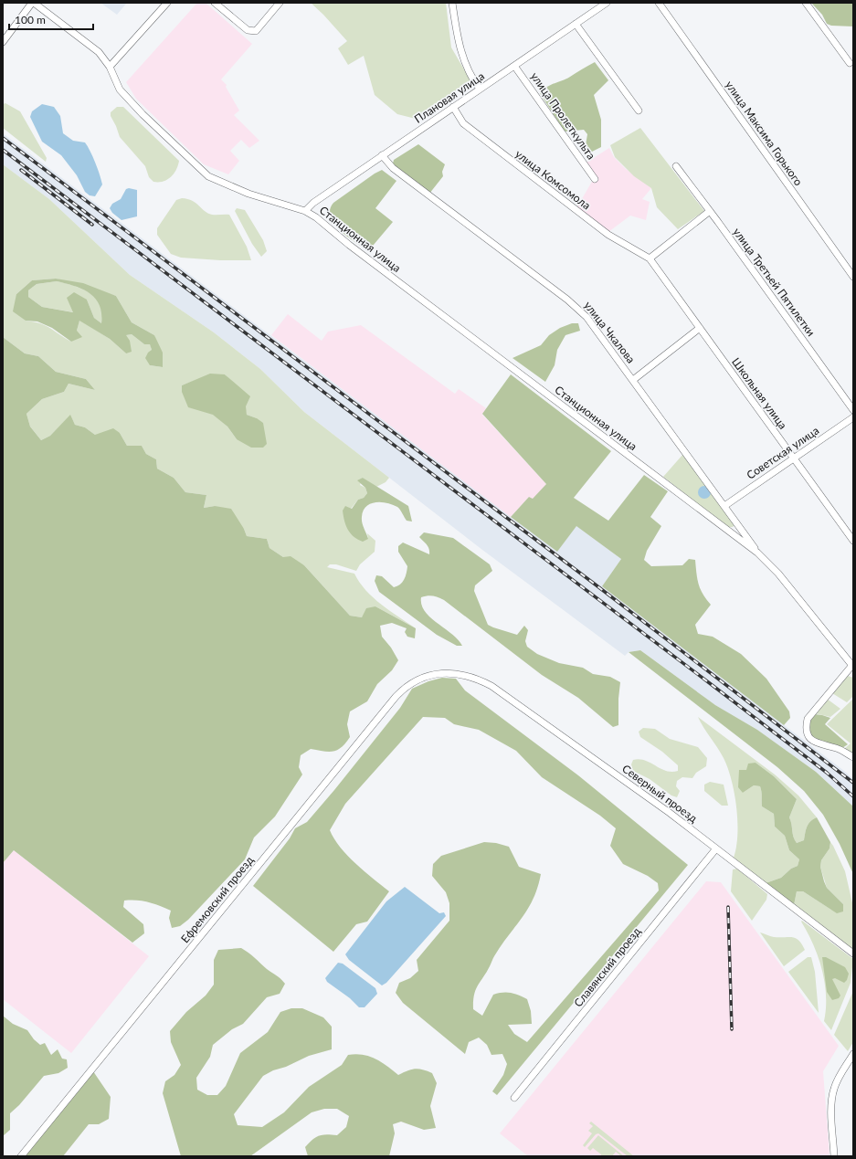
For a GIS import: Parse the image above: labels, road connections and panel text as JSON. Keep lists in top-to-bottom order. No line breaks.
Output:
{"streets":{"street":["Плановая улица","улица Пролеткульта","улица Максима Горького","улица Комсомола","Станционная улица","улица Третьей Пятилетки","улица Чкалова","Школьная улица","Советская улица","Северный проезд","Ефремовский проезд","Славянский проезд"]},"crossings":[["Плановая улица","улица Пролеткульта"],["Плановая улица","улица Комсомола"],["Плановая улица","Станционная улица"],["Плановая улица","улица Чкалова"],["улица Комсомола","Школьная улица"],["Станционная улица","улица Чкалова"],["улица Чкалова","Советская улица"],["Школьная улица","Советская улица"],["Северный проезд","Ефремовский проезд"],["Северный проезд","Славянский проезд"]],"scale_bar":"100 m"}
